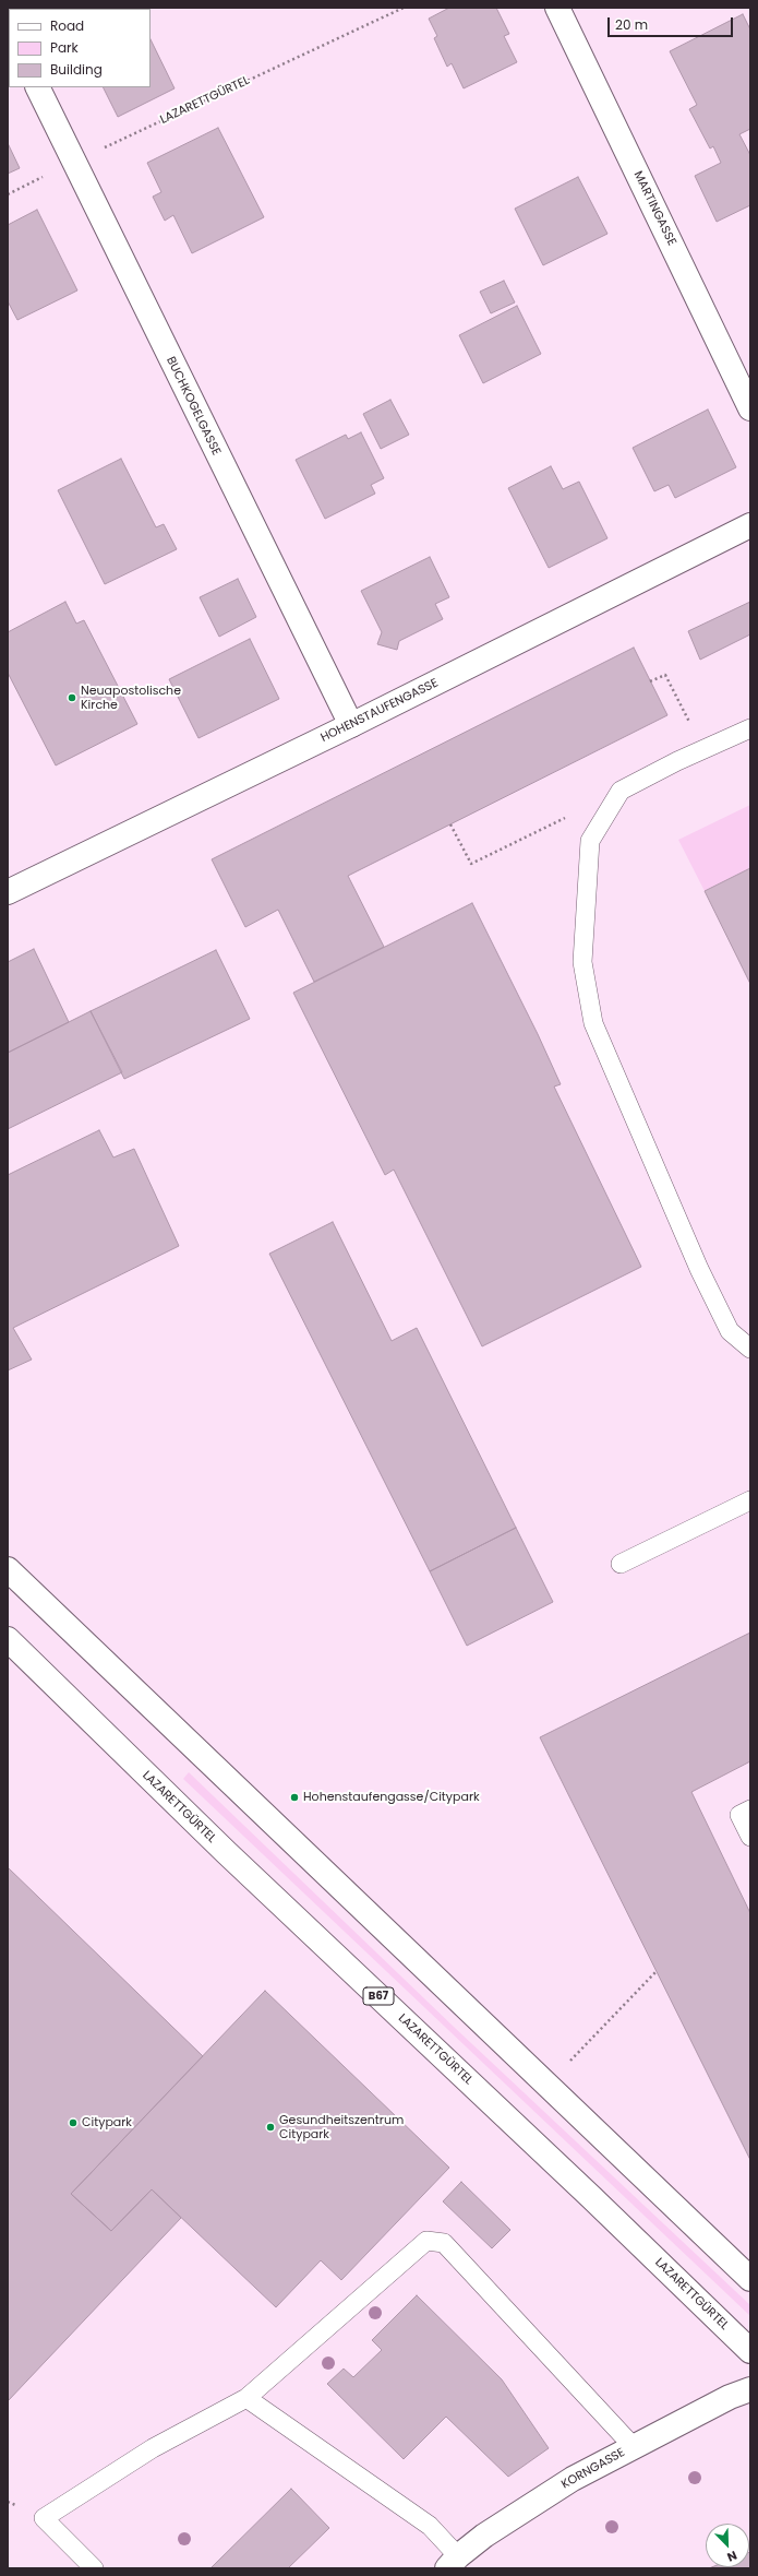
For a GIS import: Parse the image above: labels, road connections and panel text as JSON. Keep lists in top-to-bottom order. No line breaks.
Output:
{"streets":{"street":["LAZARETTGÜRTEL","MARTINGASSE","BUCHKOGELGASSE","HOHENSTAUFENGASSE","B67","KORNGASSE"]},"crossings":[["LAZARETTGÜRTEL","BUCHKOGELGASSE"],["BUCHKOGELGASSE","HOHENSTAUFENGASSE"]],"places":["Neuapostolische Kirche","Hohenstaufengasse/Citypark","Citypark","Gesundheitszentrum Citypark"],"legend":["Road","Park","Building"],"scale_bar":"20 m","north":"bottom right"}
